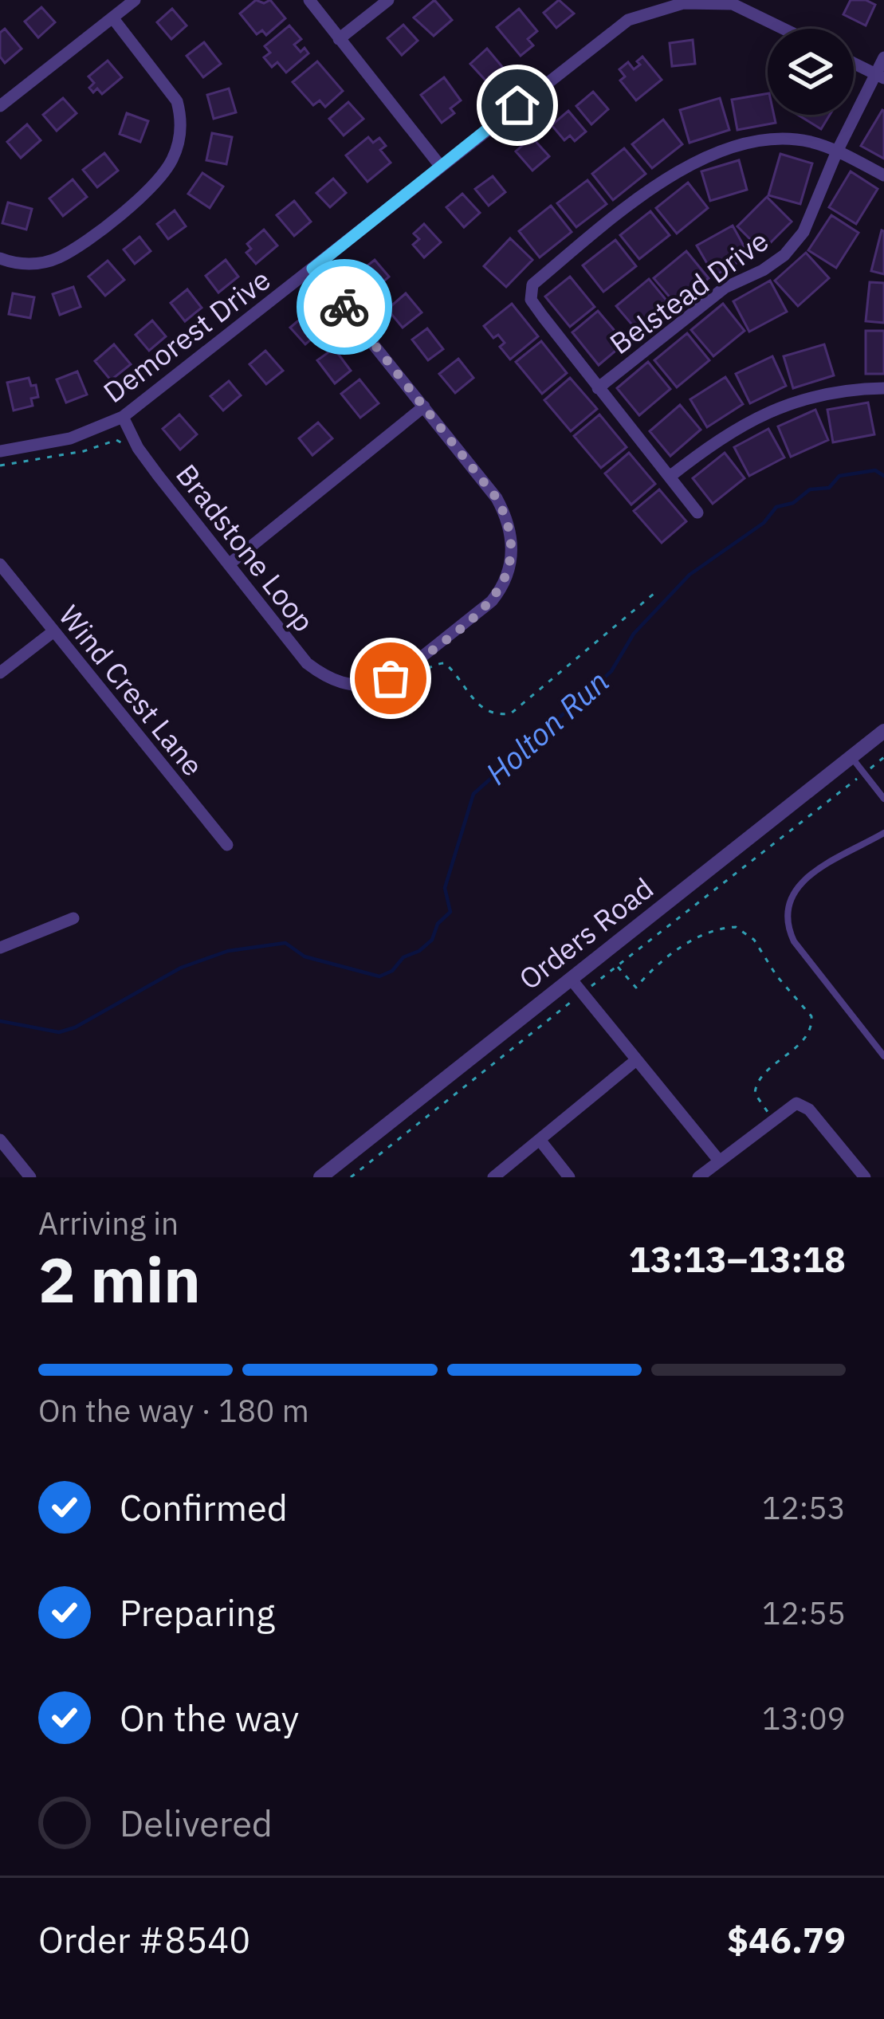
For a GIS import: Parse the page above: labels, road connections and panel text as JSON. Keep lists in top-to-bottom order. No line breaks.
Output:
{"streets":{"street":["Belstead Drive","Demorest Drive","Bradstone Loop","Wind Crest Lane","Orders Road"]},"crossings":[["Demorest Drive","Bradstone Loop"]],"water":["Holton Run"],"page":{"heading":["2 min","Arriving in","13:13–13:18"],"panel":["Order #8540","$46.79"],"bar":"On the way · 180 m","list":[["Confirmed","12:53"],["Preparing","12:55"],["On the way","13:09"],"Delivered"]}}
